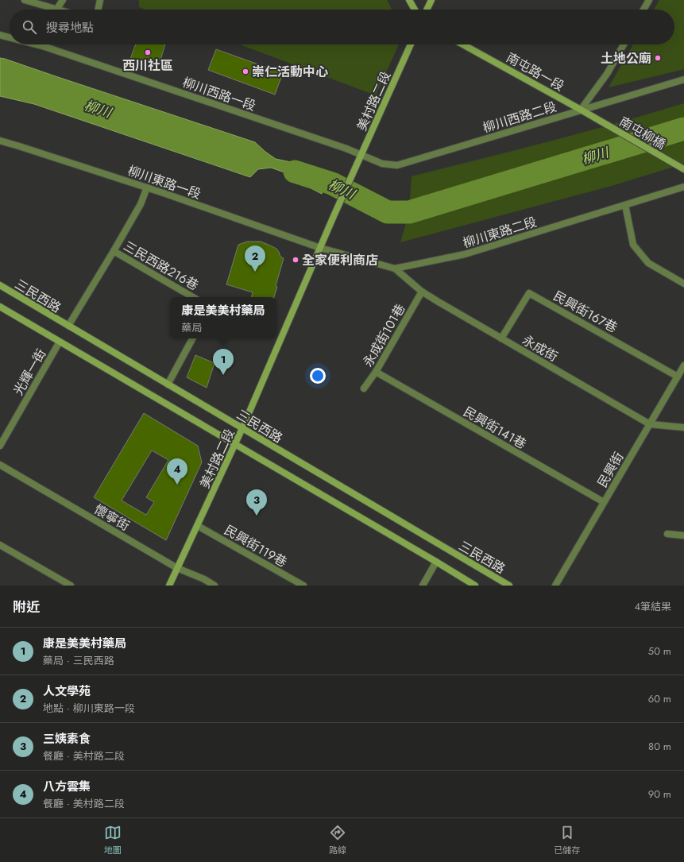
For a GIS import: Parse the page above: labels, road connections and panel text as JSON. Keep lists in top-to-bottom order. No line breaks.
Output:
{"streets":{"street":["南屯路一段","柳川西路一段","美村路二段","柳川西路二段","南屯柳橋","柳川東路一段","柳川東路二段","三民西路216巷","三民西路","民興街167巷","永成街101巷","永成街","光輝一街","民興街141巷","民興街","懷寧街","民興街119巷"]},"crossings":[["南屯路一段","柳川西路二段"],["南屯路一段","南屯柳橋"],["柳川西路一段","美村路二段"],["柳川西路一段","柳川西路二段"],["美村路二段","柳川西路二段"],["美村路二段","柳川東路一段"],["美村路二段","柳川東路二段"],["美村路二段","三民西路"],["美村路二段","懷寧街"],["美村路二段","民興街119巷"],["柳川東路一段","柳川東路二段"],["柳川東路二段","永成街"],["民興街167巷","永成街"],["民興街167巷","民興街"],["永成街101巷","永成街"],["永成街101巷","民興街141巷"],["永成街","民興街"],["民興街141巷","民興街"]],"water":["柳川"],"places":["西川社區","土地公廟","崇仁活動中心","全家便利商店"],"page":{"search":"搜尋地點","pins":["2","1","4","3"],"popup":["康是美美村藥局","藥局"],"heading":["附近","4筆結果"],"list":[{"mark":"1","name":"康是美美村藥局","note":"藥局 · 三民西路","value":"50 m"},{"mark":"2","name":"人文學苑","note":"地點 · 柳川東路一段","value":"60 m"},{"mark":"3","name":"三姨素食","note":"餐廳 · 美村路二段","value":"80 m"},{"mark":"4","name":"八方雲集","note":"餐廳 · 美村路二段","value":"90 m"}],"nav":["地圖","路線","已儲存"]}}
